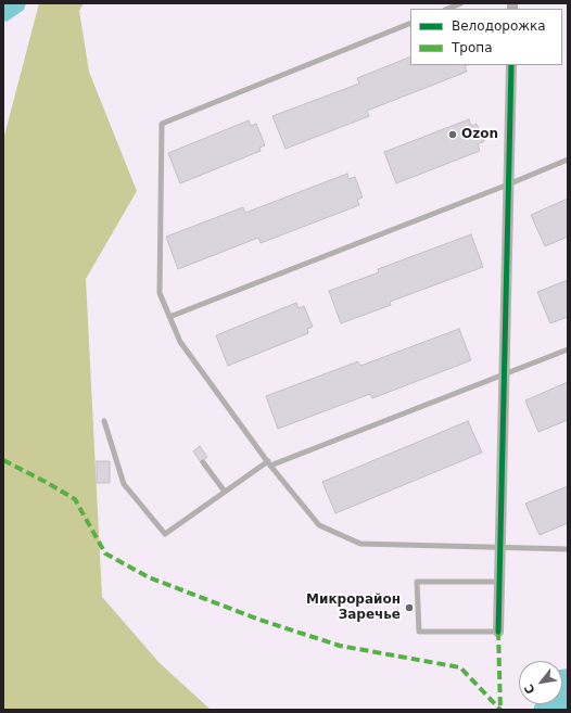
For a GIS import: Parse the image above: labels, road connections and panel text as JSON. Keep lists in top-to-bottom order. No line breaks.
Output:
{"places":["Ozon","Микрорайон Заречье"],"legend":["Велодорожка","Тропа"],"north":"bottom left"}
